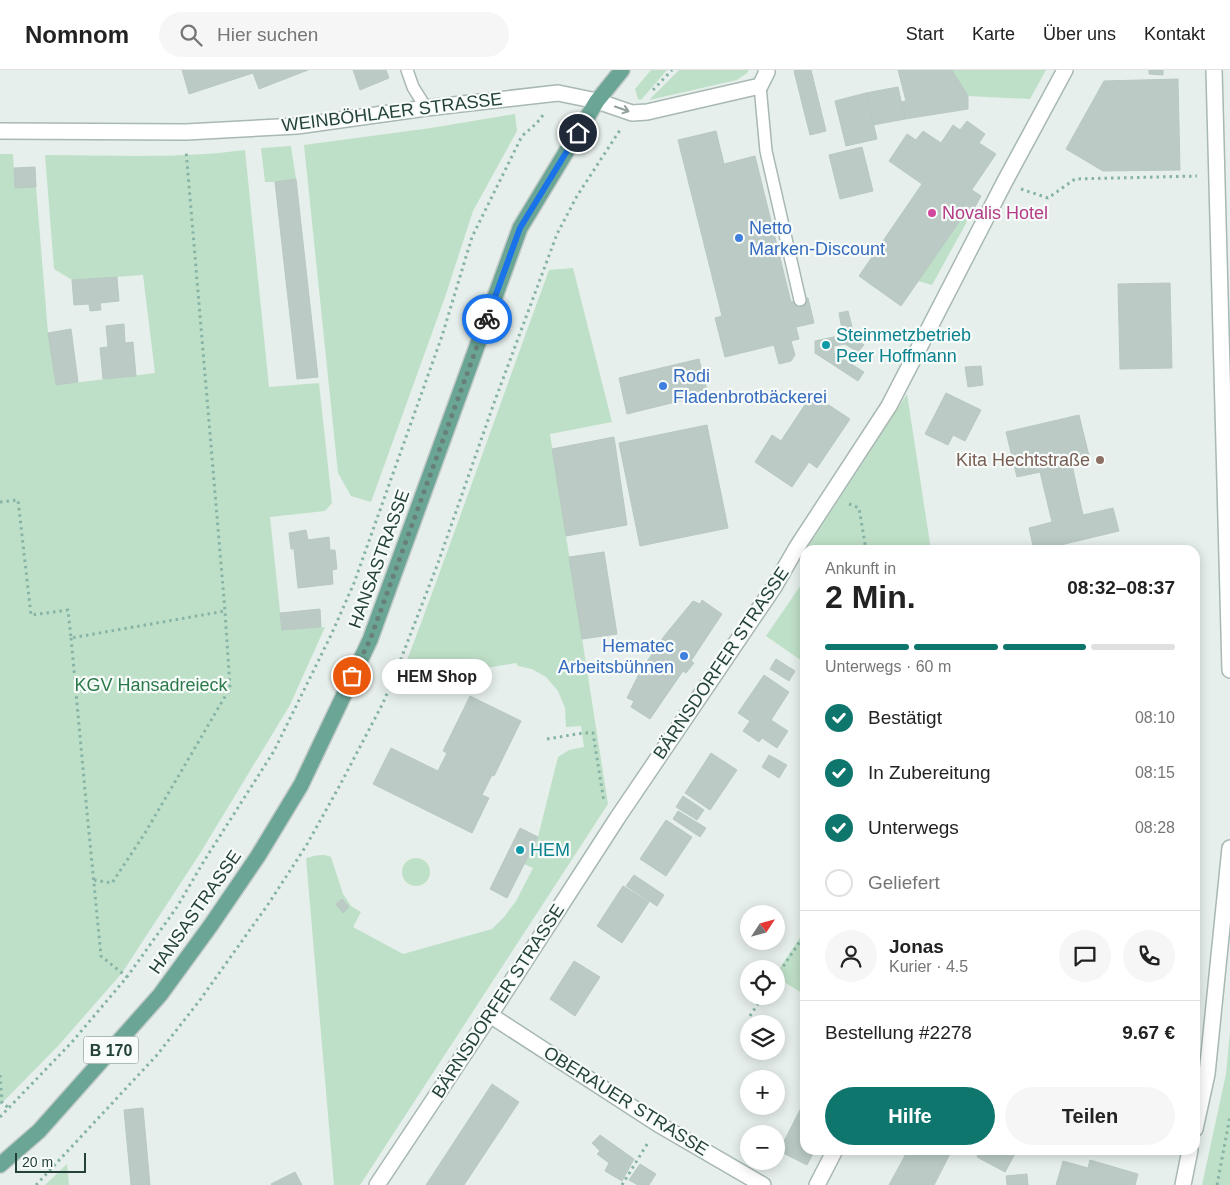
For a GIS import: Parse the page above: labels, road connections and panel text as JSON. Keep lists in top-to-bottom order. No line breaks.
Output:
{"streets":{"main road":["HANSASTRASSE","B 170"],"street":["WEINBÖHLAER STRASSE","BÄRNSDORFER STRASSE","OBERAUER STRASSE"]},"crossings":[["WEINBÖHLAER STRASSE","HANSASTRASSE"],["BÄRNSDORFER STRASSE","OBERAUER STRASSE"]],"parks":["KGV Hansadreieck"],"places":["Novalis Hotel","Netto Marken-Discount","Steinmetzbetrieb Peer Hoffmann","Rodi Fladenbrotbäckerei","Kita Hechtstraße","Hematec Arbeitsbühnen","HEM Shop","HEM"],"scale_bar":"20 m","north":"top right","page":{"header":"Nomnom","search":"Hier suchen","nav":["Start","Karte","Über uns","Kontakt"],"heading":["2 Min.","Ankunft in","08:32–08:37"],"panel":["Jonas","Kurier · 4.5","Bestellung #2278","9.67 €"],"bar":"Unterwegs · 60 m","bubble":"HEM Shop","list":[["Bestätigt","08:10"],["In Zubereitung","08:15"],["Unterwegs","08:28"],"Geliefert"],"map_buttons":["+","−"],"buttons":["Hilfe","Teilen"],"scale":"20 m"}}
